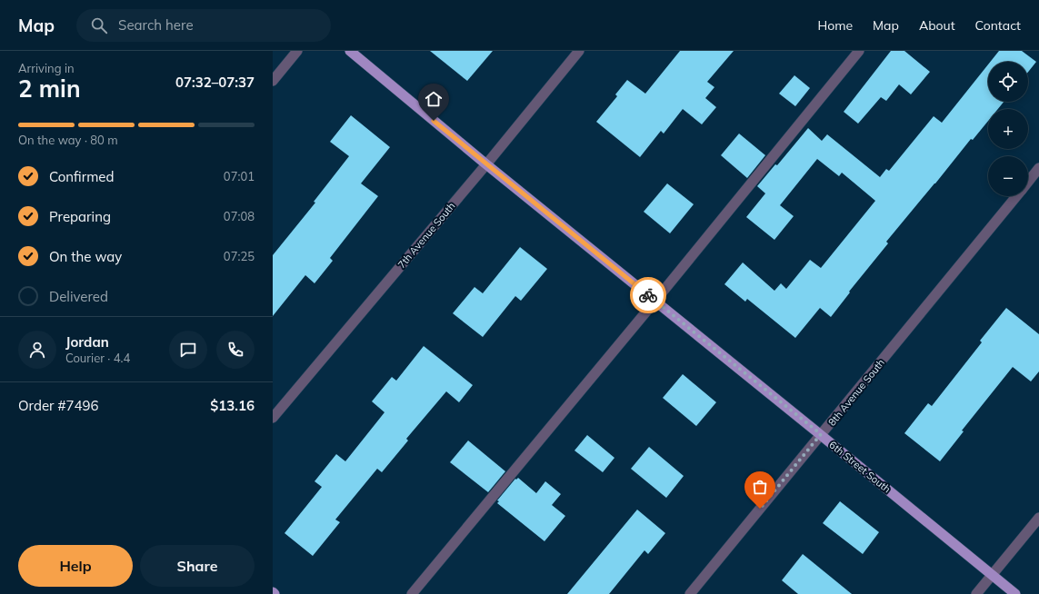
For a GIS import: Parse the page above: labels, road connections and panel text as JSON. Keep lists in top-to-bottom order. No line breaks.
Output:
{"streets":{"main road":["6th Street South"],"street":["7th Avenue South","8th Avenue South"]},"crossings":[["7th Avenue South","6th Street South"],["8th Avenue South","6th Street South"]],"page":{"header":"Map","search":"Search here","nav":["Home","Map","About","Contact"],"heading":["2 min","Arriving in","07:32–07:37"],"panel":["Jordan","Courier · 4.4","Order #7496","$13.16"],"map_buttons":["+","−"],"bar":"On the way · 80 m","list":[["Confirmed","07:01"],["Preparing","07:08"],["On the way","07:25"],"Delivered"],"buttons":["Help","Share"]}}
